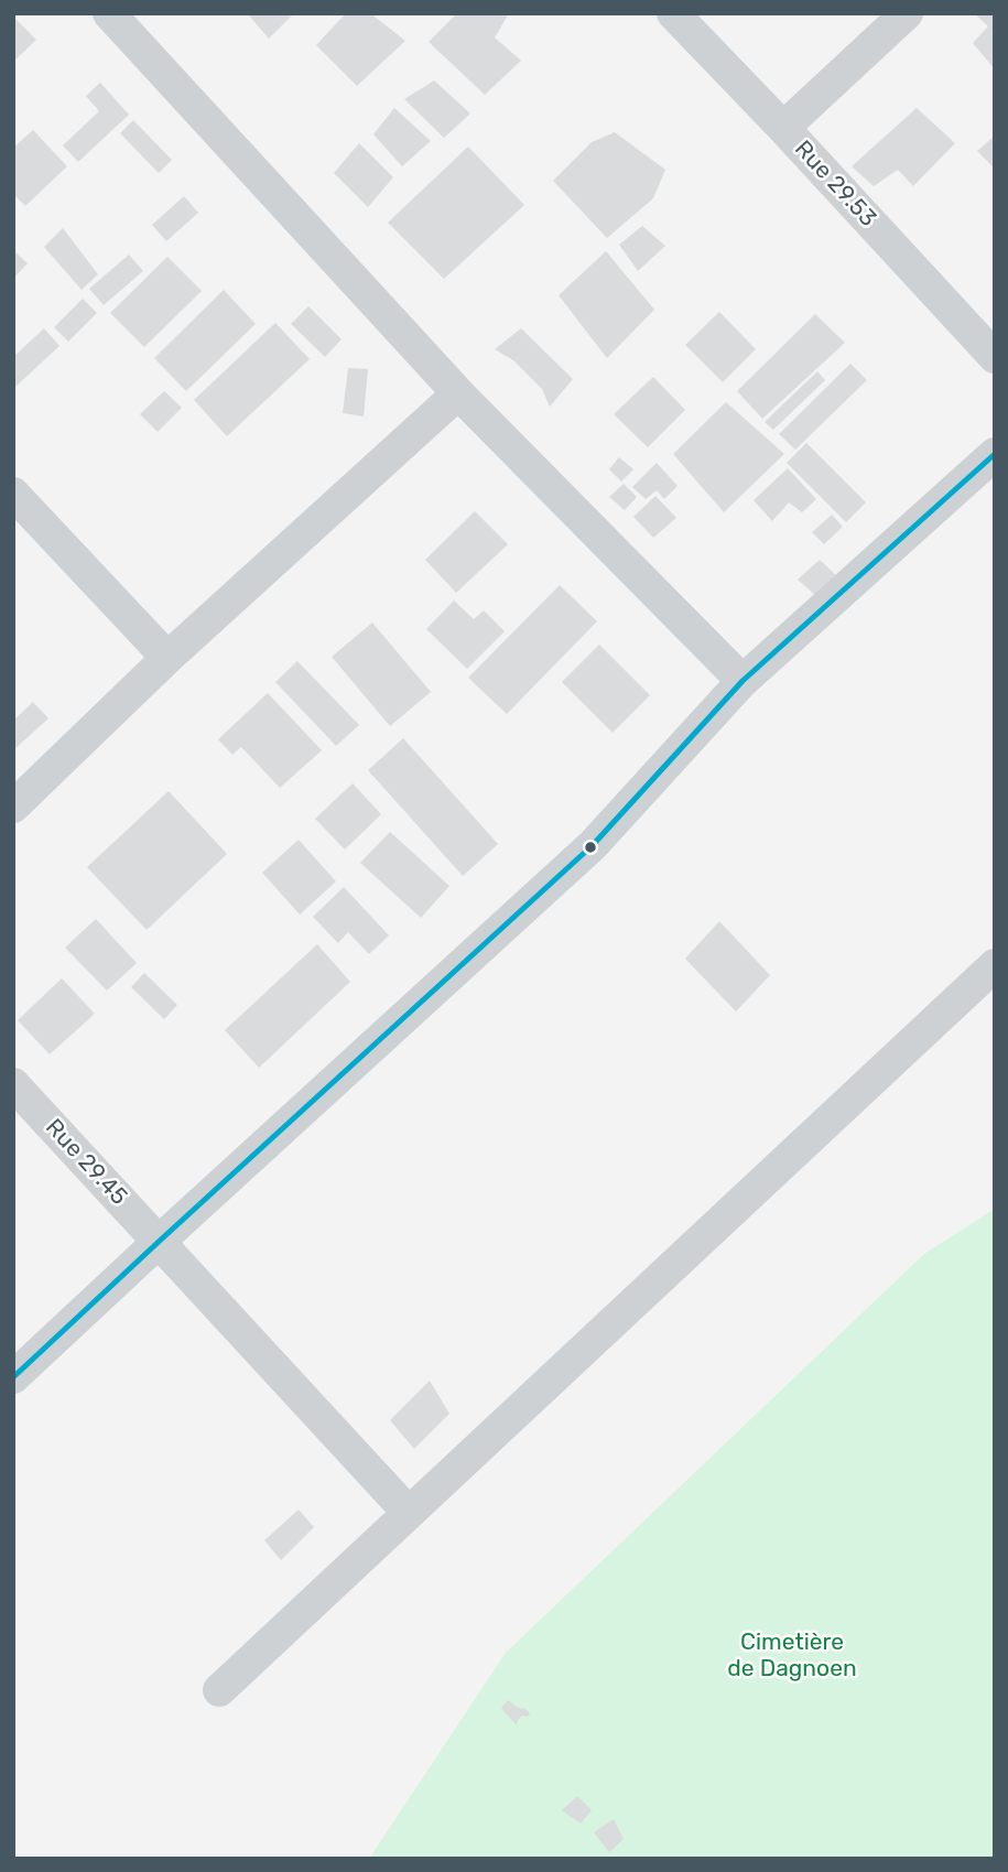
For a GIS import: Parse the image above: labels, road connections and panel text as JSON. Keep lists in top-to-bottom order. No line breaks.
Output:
{"streets":{"street":["Rue 29.53","Rue 29.45"]},"parks":["Cimetière de Dagnoen"]}
